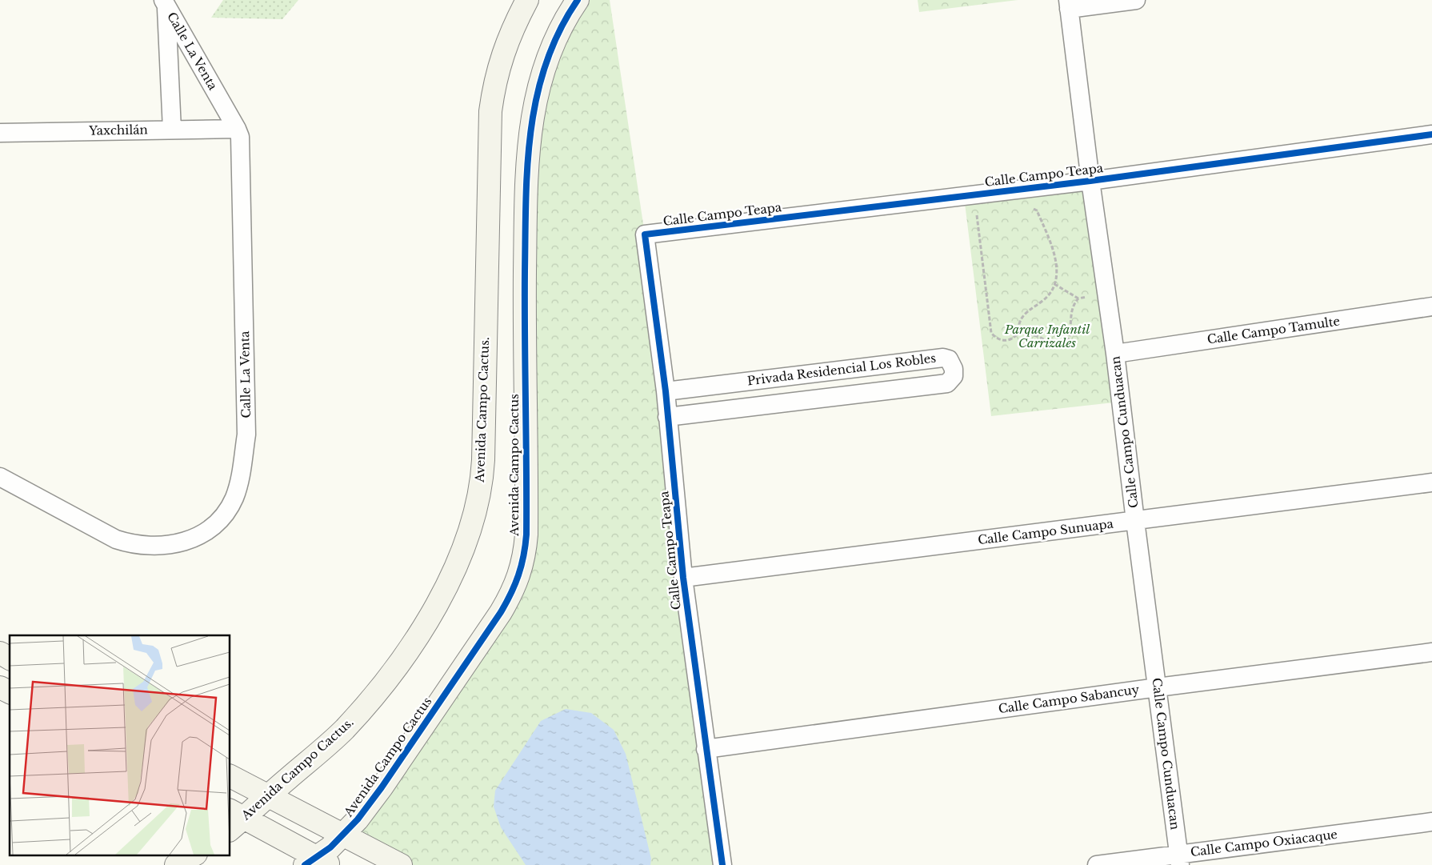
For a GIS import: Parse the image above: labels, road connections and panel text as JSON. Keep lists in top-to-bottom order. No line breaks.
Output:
{"streets":{"street":["Calle La Venta","Yaxchilán","Calle Campo Teapa","Calle Campo Tamulte","Privada Residencial Los Robles","Avenida Campo Cactus.","Calle Campo Cunduacan","Avenida Campo Cactus","Calle Campo Sunuapa","Calle Campo Sabancuy","Calle Campo Oxiacaque"]},"crossings":[["Calle La Venta","Yaxchilán"],["Calle Campo Teapa","Privada Residencial Los Robles"],["Calle Campo Teapa","Calle Campo Cunduacan"],["Calle Campo Teapa","Calle Campo Sunuapa"],["Calle Campo Teapa","Calle Campo Sabancuy"],["Calle Campo Tamulte","Calle Campo Cunduacan"],["Calle Campo Cunduacan","Calle Campo Sunuapa"],["Calle Campo Cunduacan","Calle Campo Sabancuy"],["Calle Campo Cunduacan","Calle Campo Oxiacaque"]],"parks":["Parque Infantil Carrizales"]}
